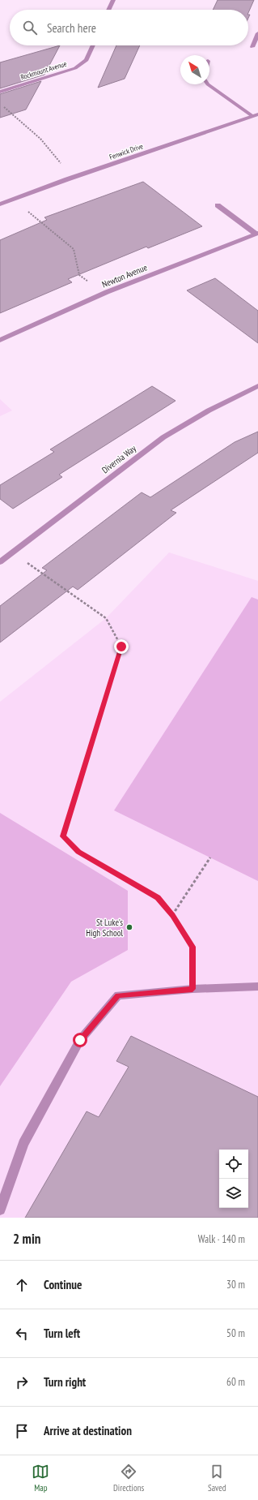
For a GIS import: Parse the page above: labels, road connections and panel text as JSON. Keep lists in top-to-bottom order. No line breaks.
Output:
{"streets":{"street":["Rockmount Avenue","Fenwick Drive","Newton Avenue","Divernia Way"]},"places":["St Luke's High School"],"north":"top left","page":{"search":"Search here","heading":["2 min","Walk · 140 m"],"list":[["Continue","30 m"],["Turn left","50 m"],["Turn right","60 m"],"Arrive at destination"],"nav":["Map","Directions","Saved"]}}
